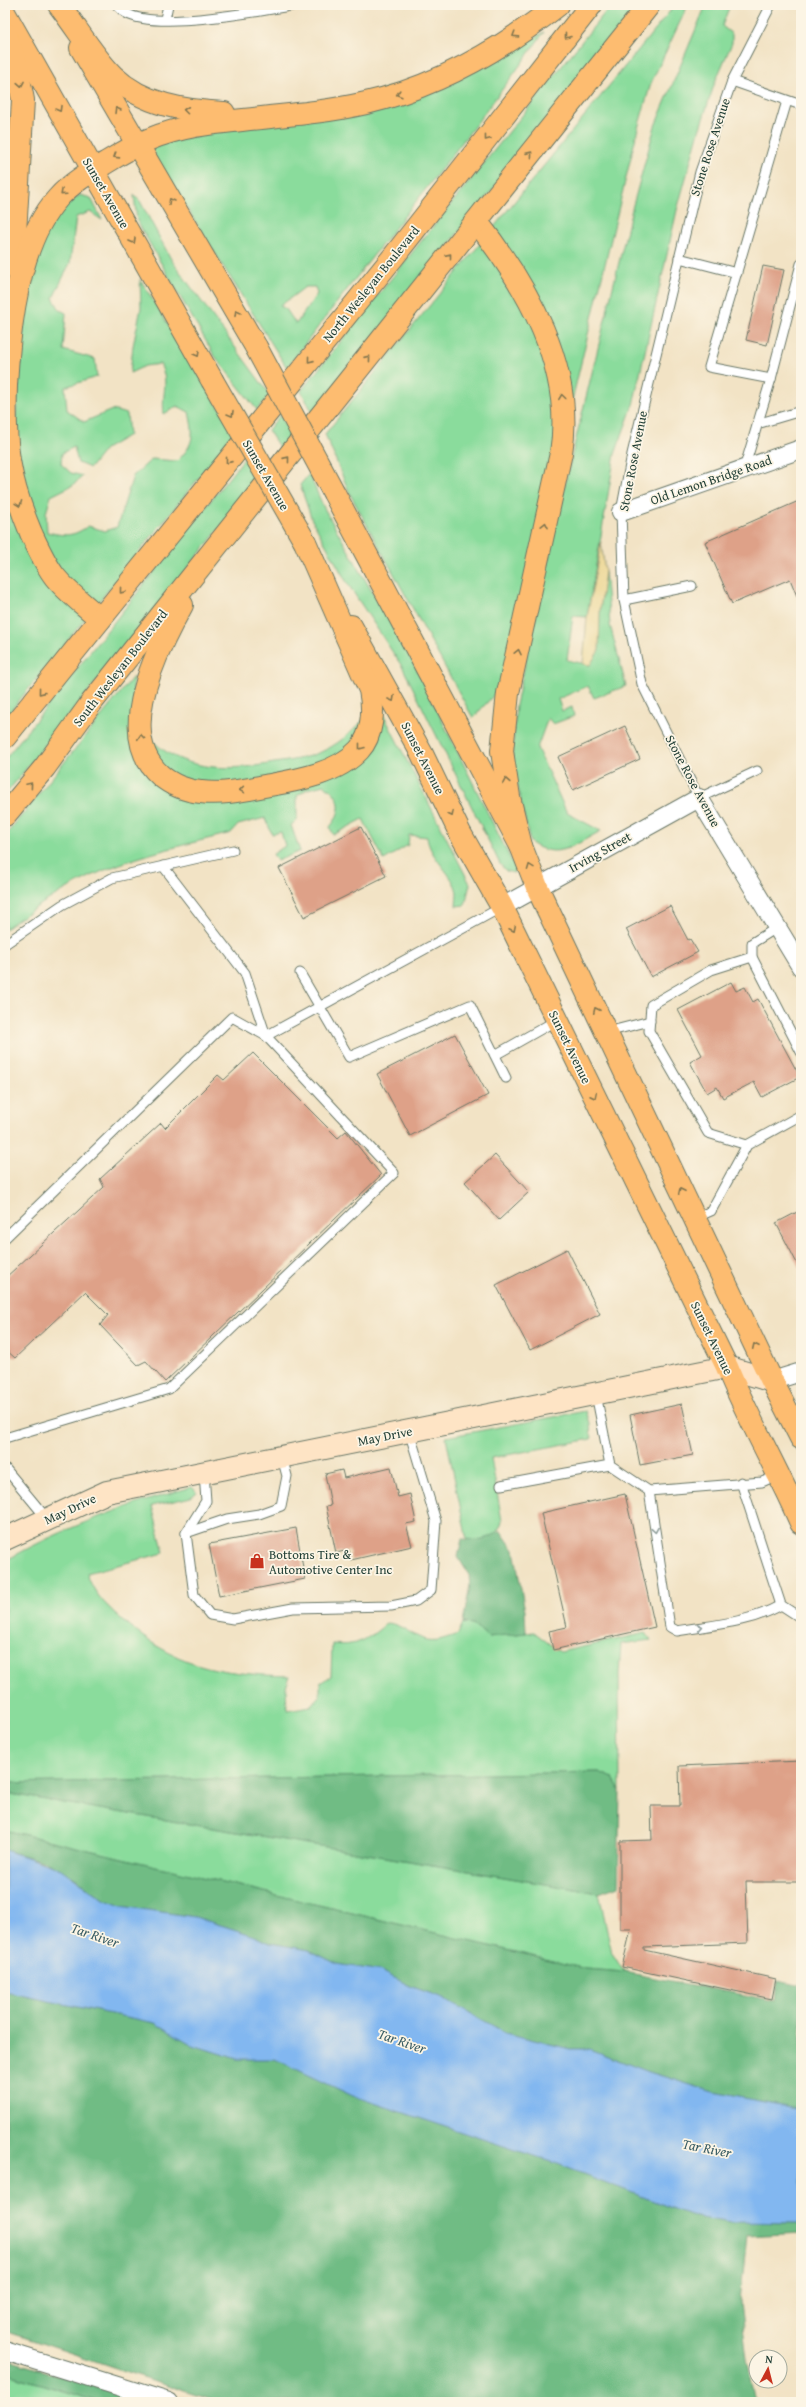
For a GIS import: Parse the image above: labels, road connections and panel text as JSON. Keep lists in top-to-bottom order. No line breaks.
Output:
{"streets":{"main road":["Sunset Avenue","North Wesleyan Boulevard","South Wesleyan Boulevard","May Drive"],"street":["Stone Rose Avenue","Old Lemon Bridge Road","Irving Street"]},"crossings":[["Stone Rose Avenue","Old Lemon Bridge Road"],["Stone Rose Avenue","Irving Street"],["Sunset Avenue","Irving Street"],["Sunset Avenue","May Drive"]],"water":["Tar River"],"places":{"shop":["Bottoms Tire & Automotive Center Inc"]},"north":"top"}
